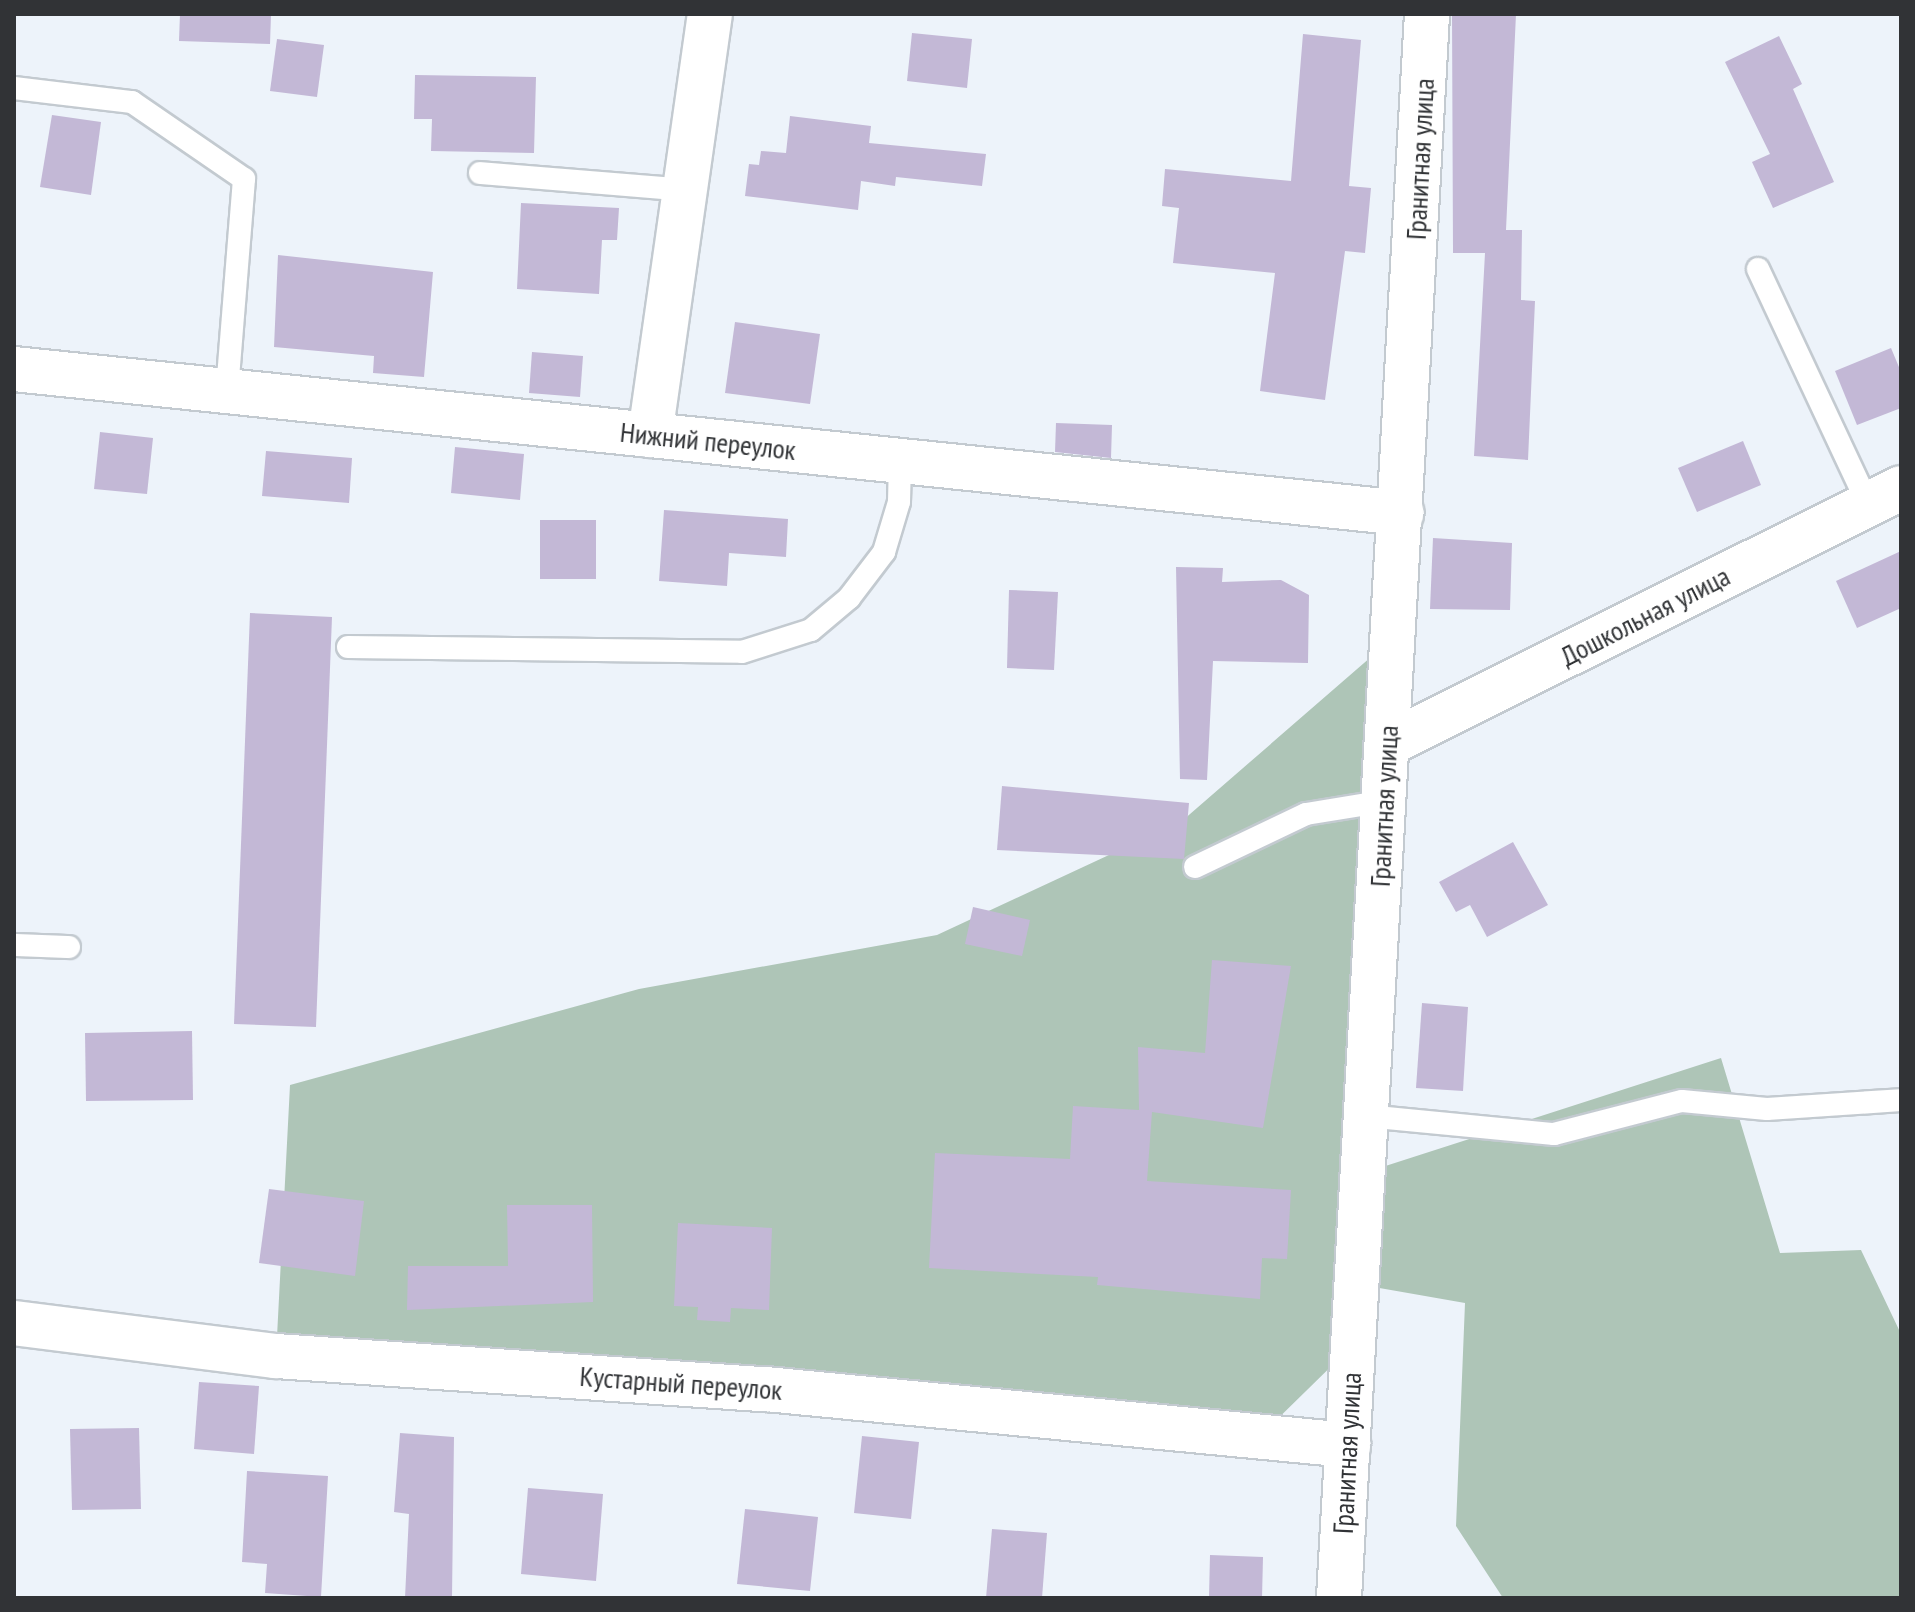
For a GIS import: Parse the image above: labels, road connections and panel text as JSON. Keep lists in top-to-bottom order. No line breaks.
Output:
{"streets":{"street":["Гранитная улица","Нижний переулок","Дошкольная улица","Кустарный переулок"]},"crossings":[["Гранитная улица","Нижний переулок"],["Гранитная улица","Дошкольная улица"],["Гранитная улица","Кустарный переулок"]]}
